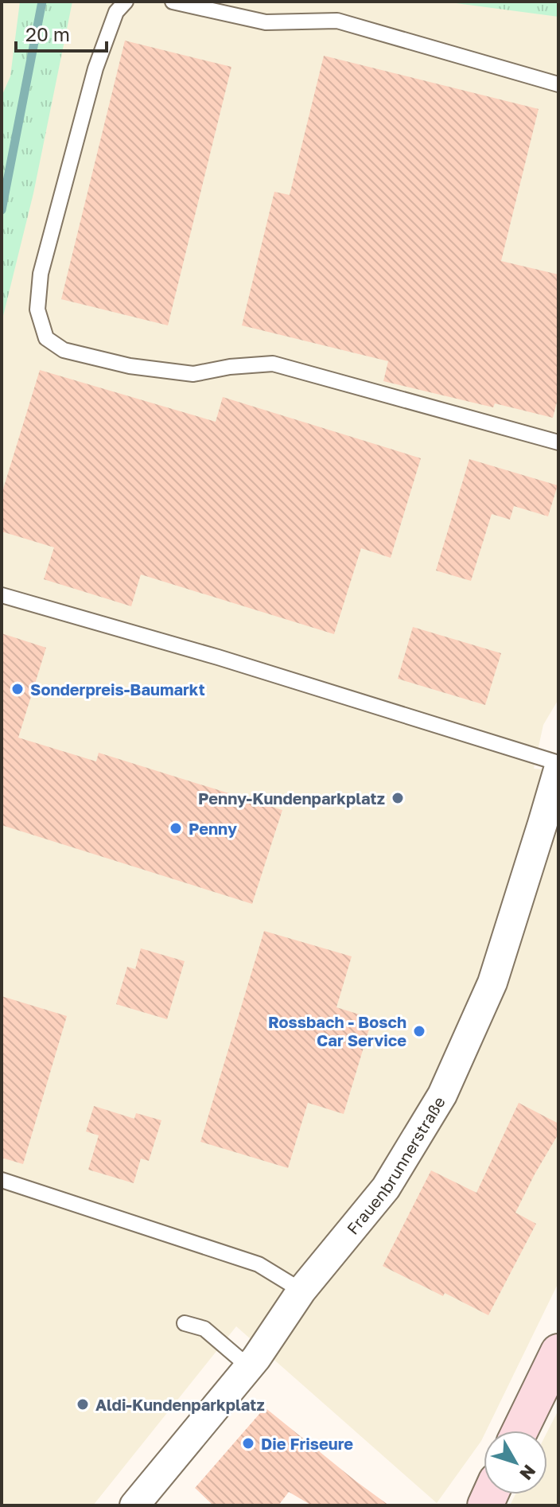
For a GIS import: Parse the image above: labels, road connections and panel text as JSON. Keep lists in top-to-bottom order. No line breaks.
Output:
{"streets":{"street":["Frauenbrunnerstraße"]},"places":["Sonderpreis-Baumarkt","Penny-Kundenparkplatz","Penny","Rossbach - Bosch Car Service","Aldi-Kundenparkplatz","Die Friseure"],"scale_bar":"20 m","north":"bottom right"}
